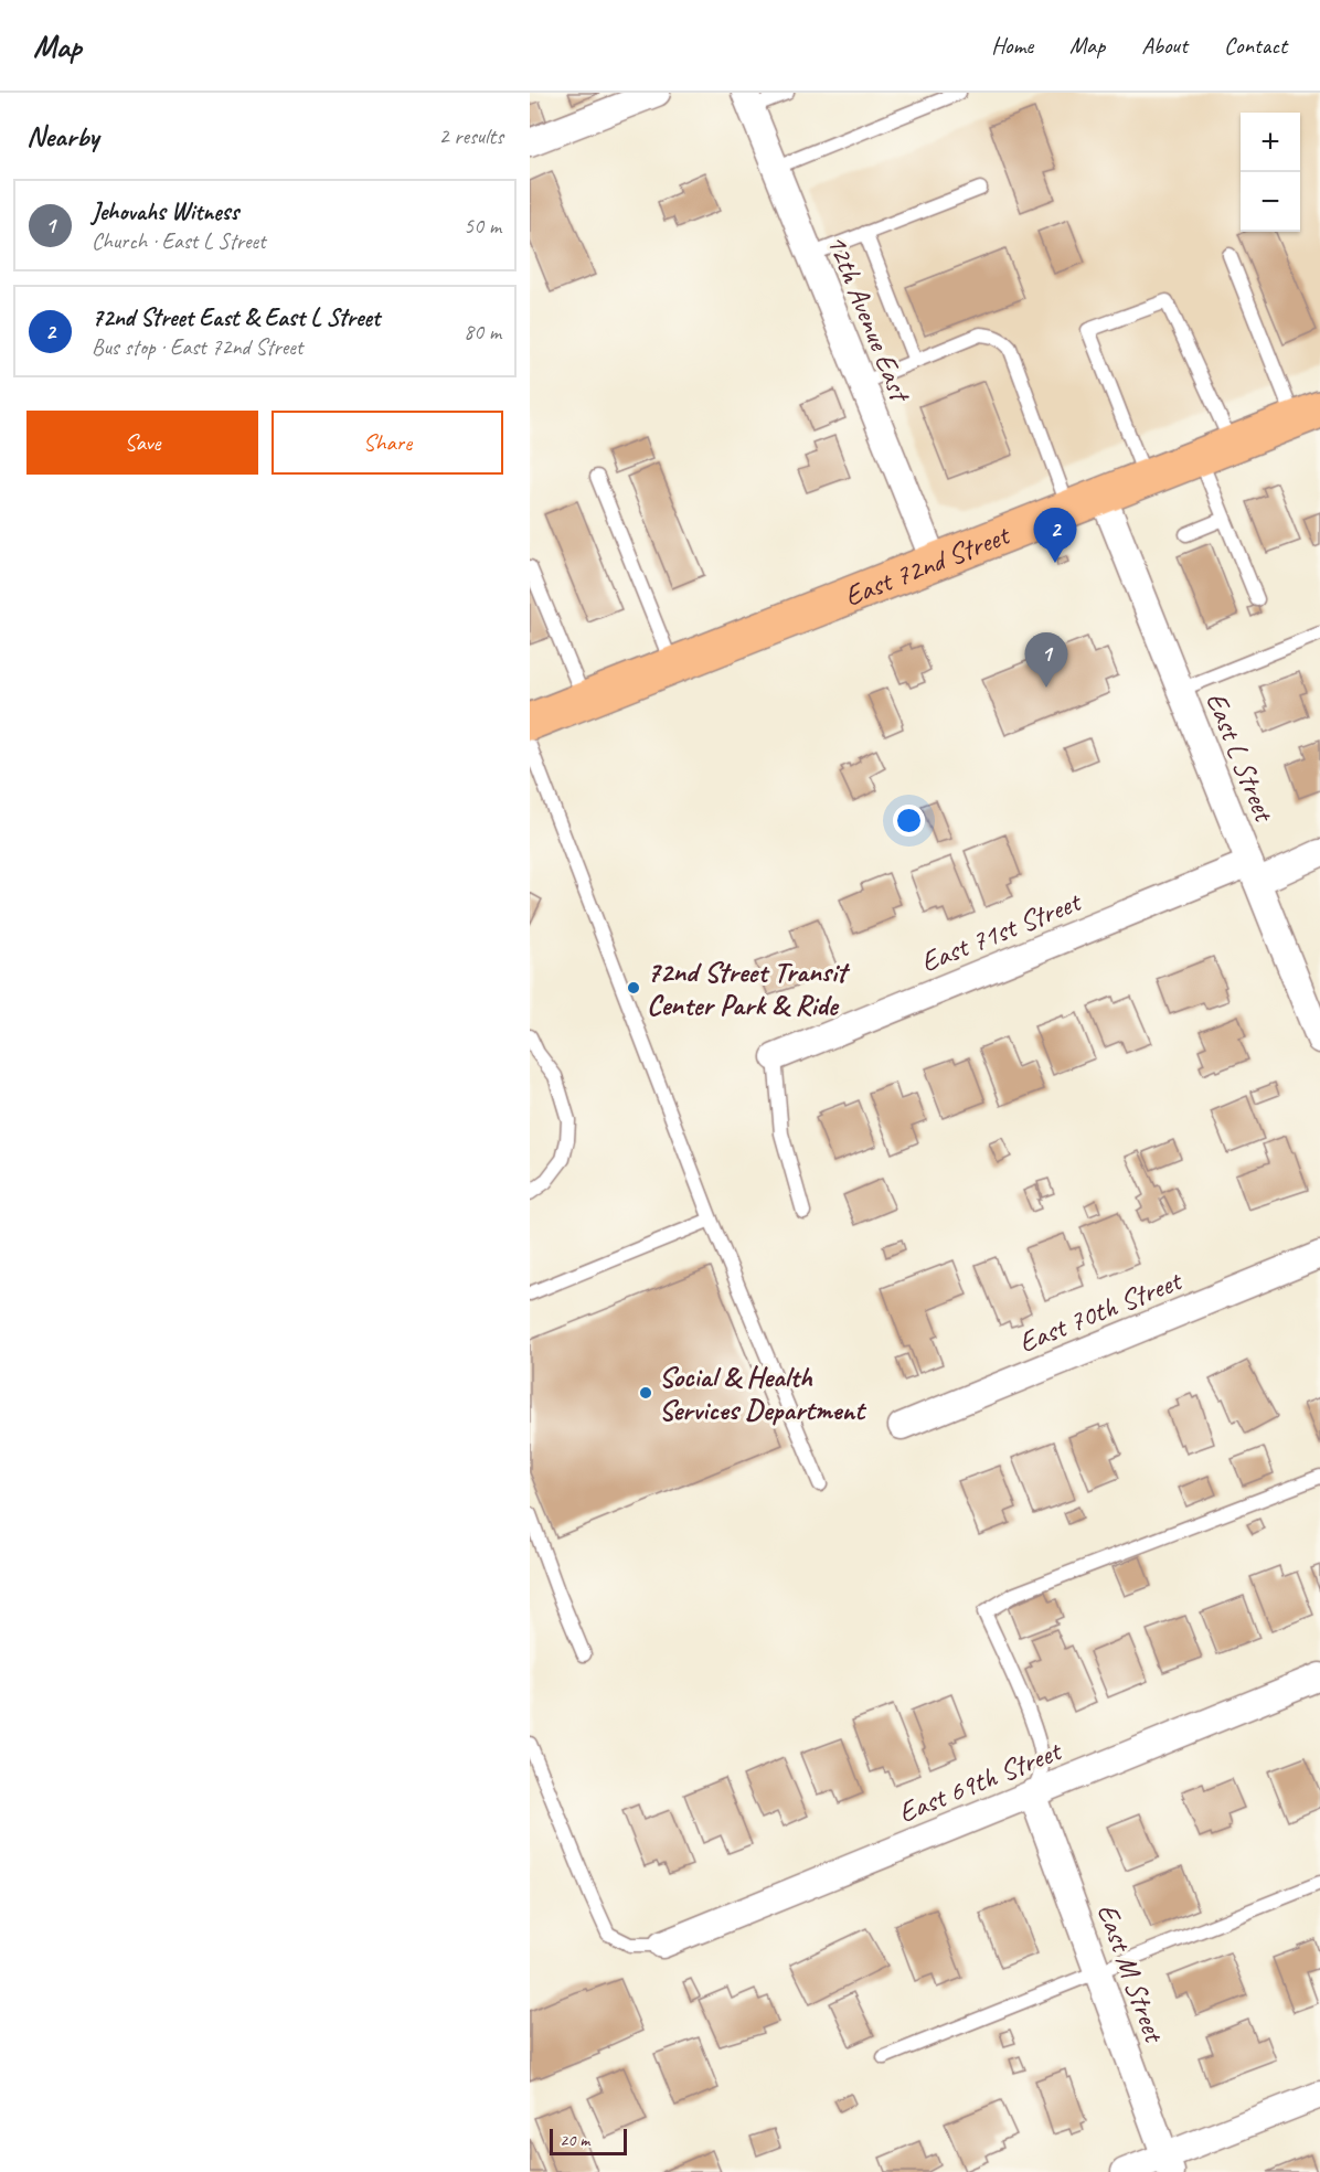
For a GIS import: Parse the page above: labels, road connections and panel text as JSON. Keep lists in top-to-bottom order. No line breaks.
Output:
{"streets":{"main road":["East 72nd Street"],"street":["12th Avenue East","East L Street","East 71st Street","East 70th Street","East 69th Street","East M Street"]},"crossings":[["12th Avenue East","East 72nd Street"],["East 72nd Street","East L Street"],["East L Street","East 71st Street"],["East 69th Street","East M Street"]],"places":["72nd Street Transit Center Park & Ride","Social & Health Services Department"],"scale_bar":"20 m","page":{"header":"Map","nav":["Home","Map","About","Contact"],"heading":["Nearby","2 results"],"map_buttons":["+","−"],"list":[{"mark":"1","name":"Jehovahs Witness","note":"Church · East L Street","value":"50 m"},{"mark":"2","name":"72nd Street East & East L Street","note":"Bus stop · East 72nd Street","value":"80 m"}],"buttons":["Save","Share"],"pins":["2","1"],"scale":"20 m"}}
